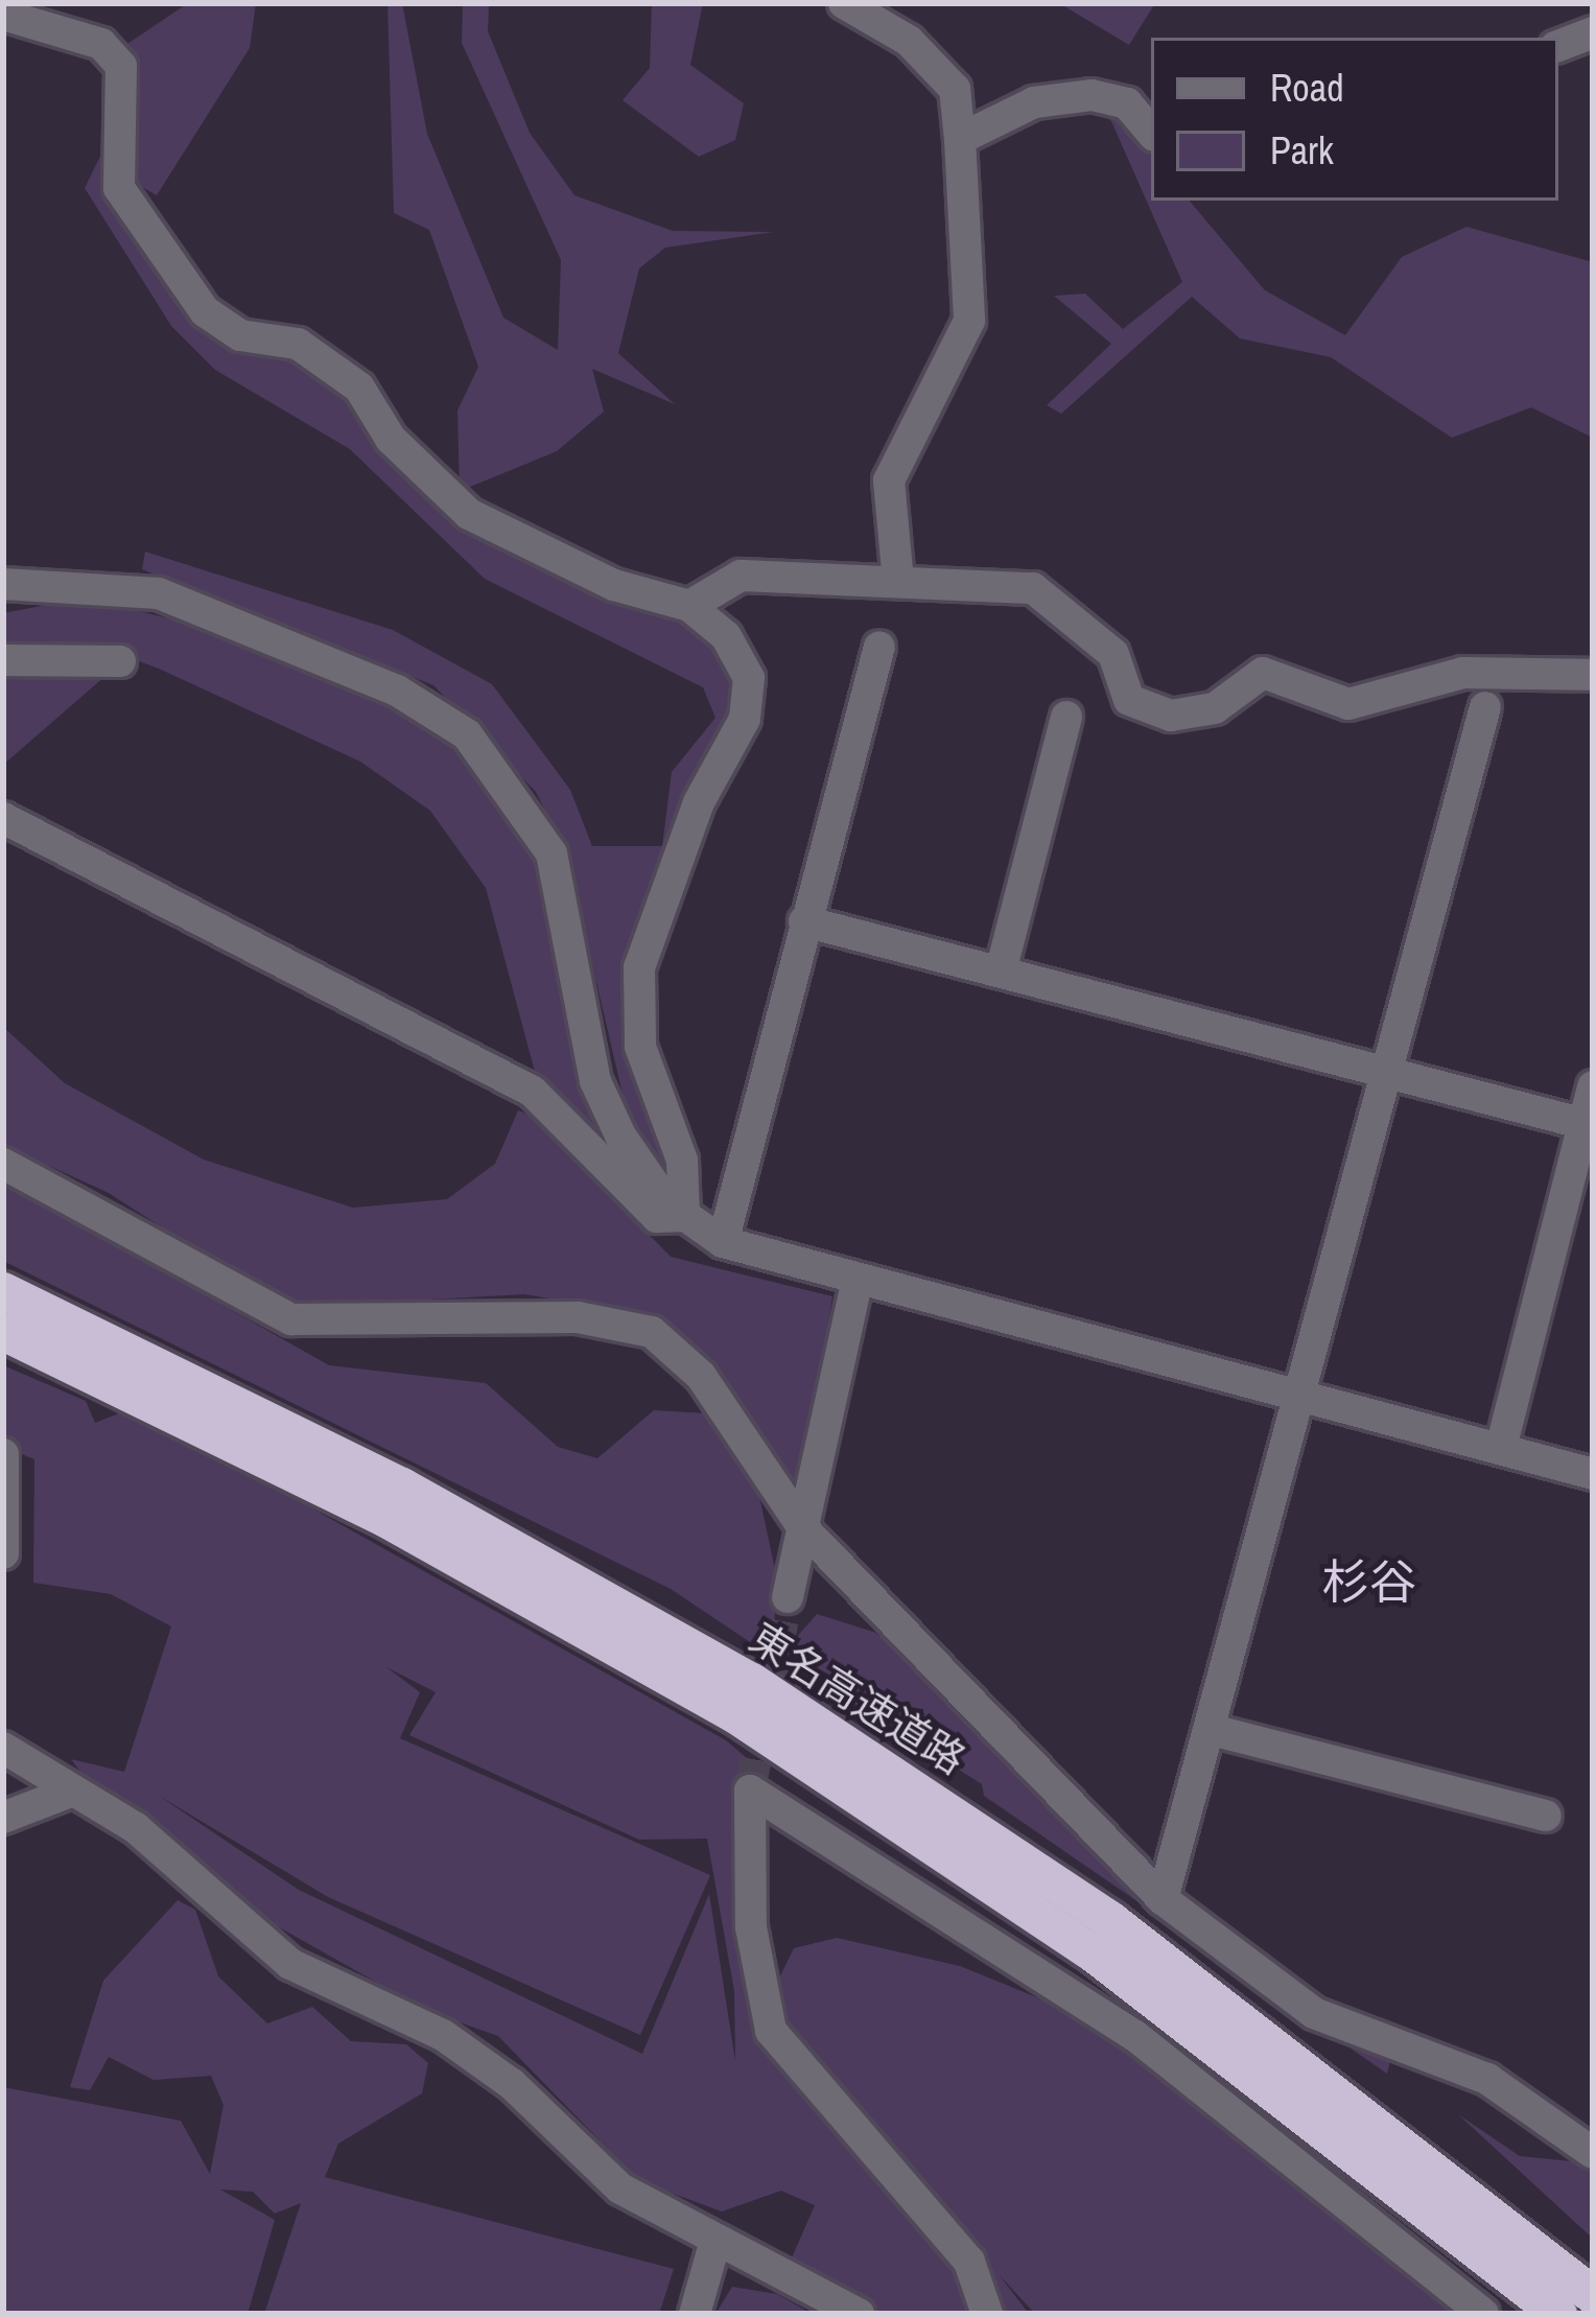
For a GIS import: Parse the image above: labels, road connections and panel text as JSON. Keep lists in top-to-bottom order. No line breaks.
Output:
{"streets":{"highway":["東名高速道路"]},"districts":["杉谷"],"legend":["Road","Park"]}
